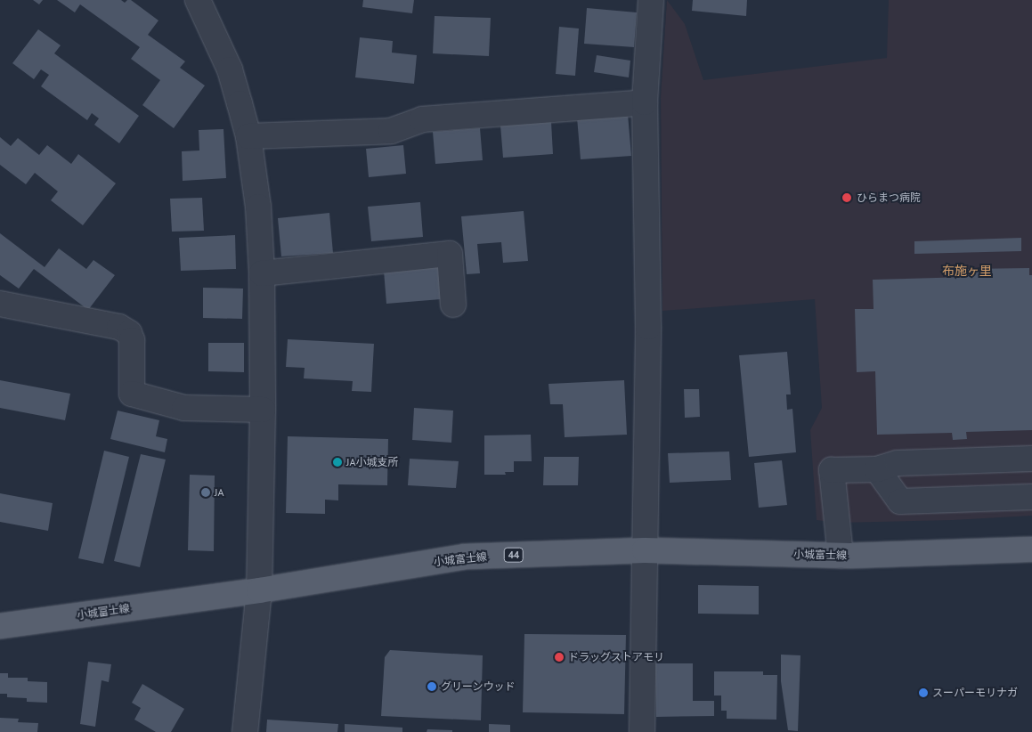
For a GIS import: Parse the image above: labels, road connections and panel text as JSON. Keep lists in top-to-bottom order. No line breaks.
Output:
{"streets":{"main road":["44","小城富士線"]},"districts":["布施ヶ里"],"places":["ひらまつ病院","JA小城支所","JA","ドラッグストアモリ","グリーンウッド","スーパーモリナガ"]}
